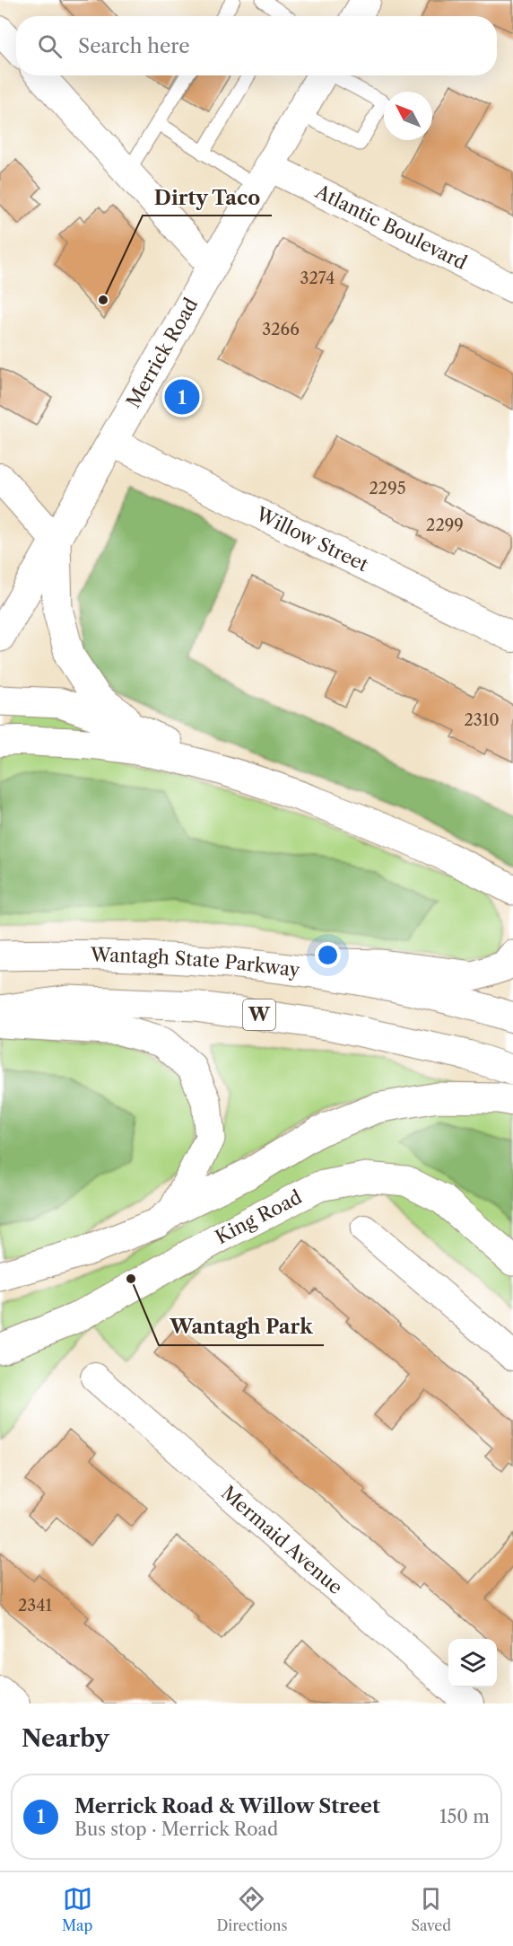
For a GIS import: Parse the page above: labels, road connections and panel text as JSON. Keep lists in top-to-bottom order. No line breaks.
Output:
{"streets":{"main road":["Merrick Road","Wantagh State Parkway","W","King Road"],"street":["Atlantic Boulevard","Willow Street","Mermaid Avenue"]},"crossings":[["Atlantic Boulevard","Merrick Road"],["Merrick Road","Willow Street"]],"places":["Dirty Taco","Wantagh Park"],"house_numbers":["3274","3266","2295","2299","2310","2341"],"north":"top left","page":{"search":"Search here","pins":"1","heading":"Nearby","list":[{"mark":"1","name":"Merrick Road & Willow Street","note":"Bus stop · Merrick Road","value":"150 m"}],"nav":["Map","Directions","Saved"]}}
